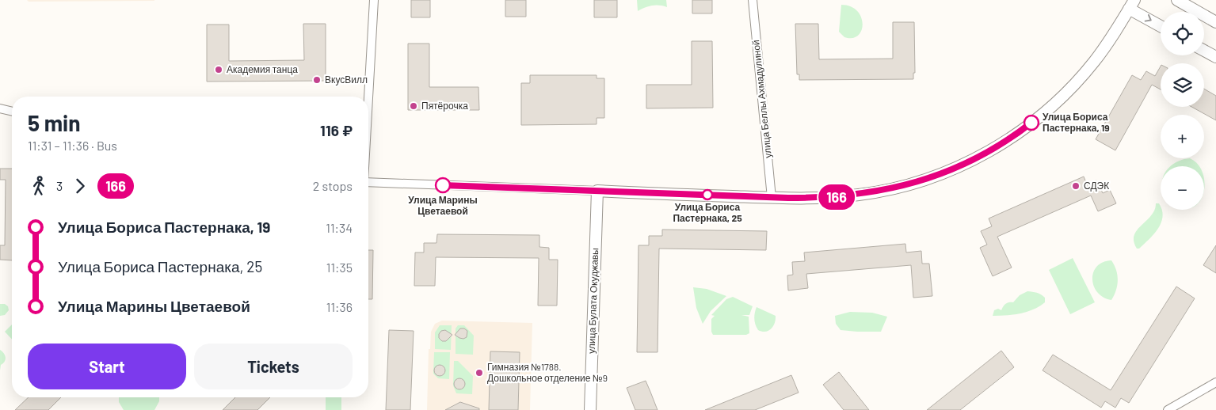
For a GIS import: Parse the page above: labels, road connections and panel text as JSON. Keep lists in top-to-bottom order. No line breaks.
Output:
{"streets":{"street":["улица Беллы Ахмадулиной","улица Булата Окуджавы"]},"places":["Академия танца","ВкусВилл","Пятёрочка","Улица Бориса Пастернака, 19","Улица Марины Цветаевой","СДЭК","Улица Бориса Пастернака, 25","Гимназия №1788. Дошкольное отделение №9"],"lines":["bus line 166"],"page":{"on_map":"166","map_buttons":["+","−"],"heading":["5 min","11:31 – 11:36 · Bus","116 ₽"],"legs":["3","166","2 stops"],"list":[{"name":"Улица Бориса Пастернака, 19","value":"11:34"},{"name":"Улица Бориса Пастернака, 25","value":"11:35"},{"name":"Улица Марины Цветаевой","value":"11:36"}],"buttons":["Start","Tickets"]}}
